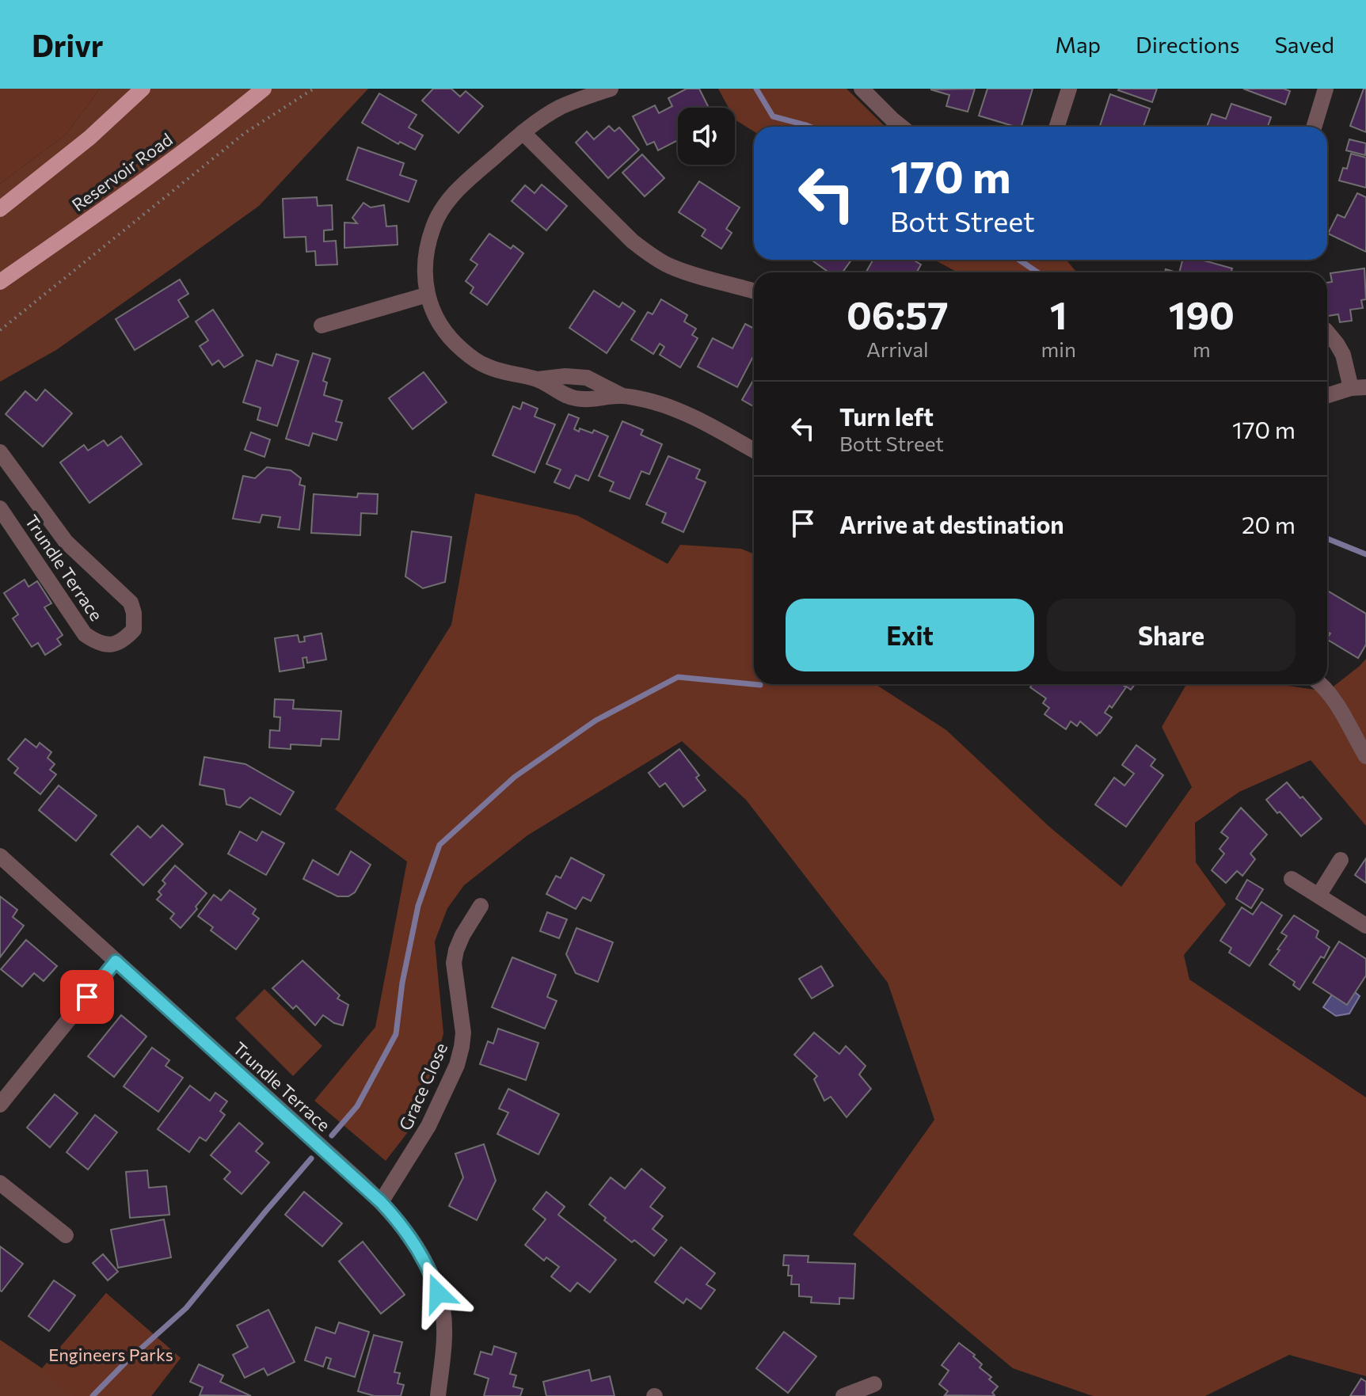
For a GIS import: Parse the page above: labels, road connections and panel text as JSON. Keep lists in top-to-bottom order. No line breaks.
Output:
{"streets":{"main road":["Reservoir Road"],"street":["Trundle Terrace","Grace Close"]},"crossings":[["Trundle Terrace","Grace Close"]],"parks":["Engineers Parks"],"page":{"header":"Drivr","nav":["Map","Directions","Saved"],"turn":["170 m","Bott Street"],"eta":["06:57","Arrival","1","min","190","m"],"list":[{"name":"Turn left","note":"Bott Street","value":"170 m"},{"name":"Arrive at destination","value":"20 m"}],"buttons":["Exit","Share"]}}
